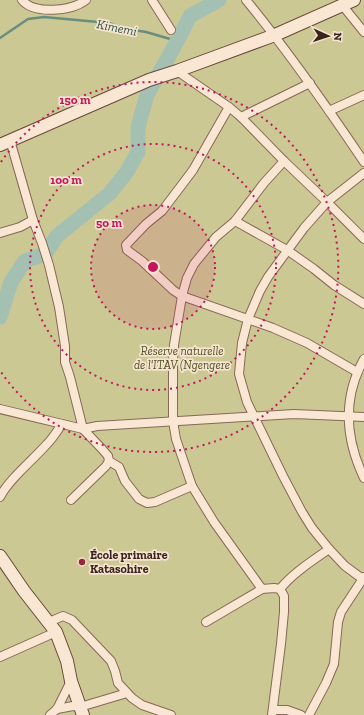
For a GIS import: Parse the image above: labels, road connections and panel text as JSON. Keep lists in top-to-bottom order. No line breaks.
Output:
{"water":["Kimemi"],"parks":["Réserve naturelle de l'ITAV (Ngengere"],"places":["École primaire Katasohire"],"north":"right","rings":["150 m","100 m","50 m"]}
